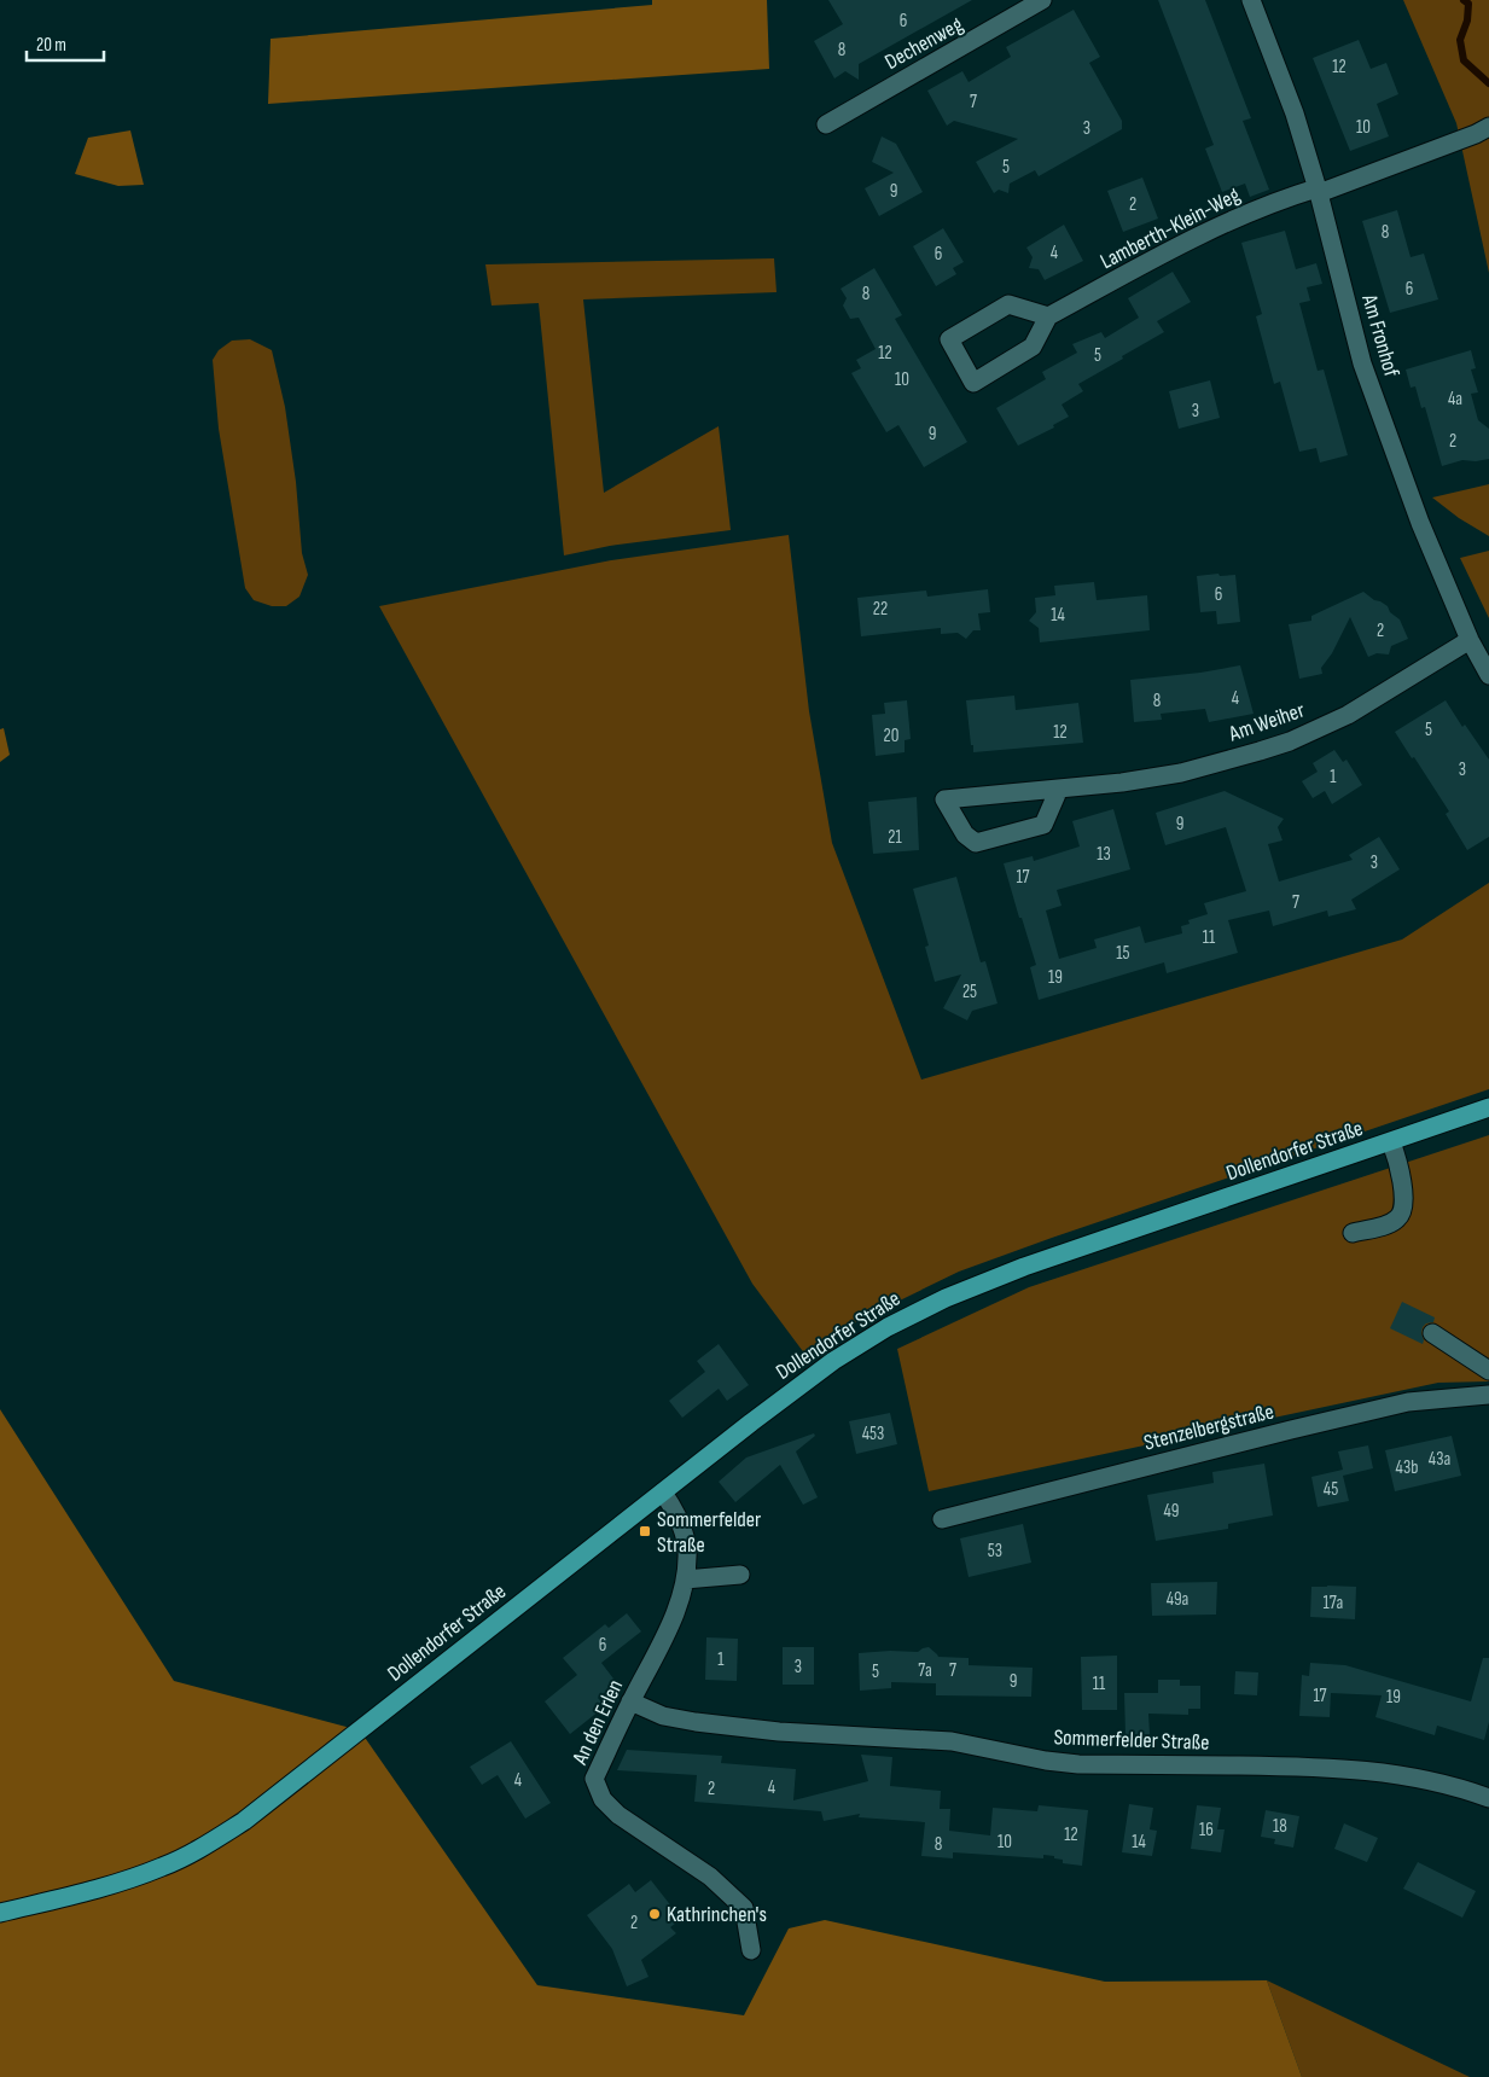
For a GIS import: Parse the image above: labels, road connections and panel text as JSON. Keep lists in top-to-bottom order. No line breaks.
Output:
{"streets":{"main road":["Dollendorfer Straße"],"street":["Dechenweg","Lamberth-Klein-Weg","Am Fronhof","Am Weiher","Stenzelbergstraße","An den Erlen","Sommerfelder Straße"]},"crossings":[["Lamberth-Klein-Weg","Am Fronhof"],["Am Fronhof","Am Weiher"],["Dollendorfer Straße","An den Erlen"],["An den Erlen","Sommerfelder Straße"]],"places":{"transit":["Sommerfelder Straße"],"other":["Kathrinchen's"]},"house_numbers":["6","8","12","7","10","3","5","9","2","8","4","6","6","8","12","5","10","4a","3","9","2","6","22","14","2","4","8","5","12","20","3","1","9","21","13","3","17","7","11","15","19","25","453","43a","43b","45","49","53","49a","17a","6","1","3","7a","7","5","9","11","17","19","4","4","2","18","16","12","10","14","8","2"],"scale_bar":"20 m"}
